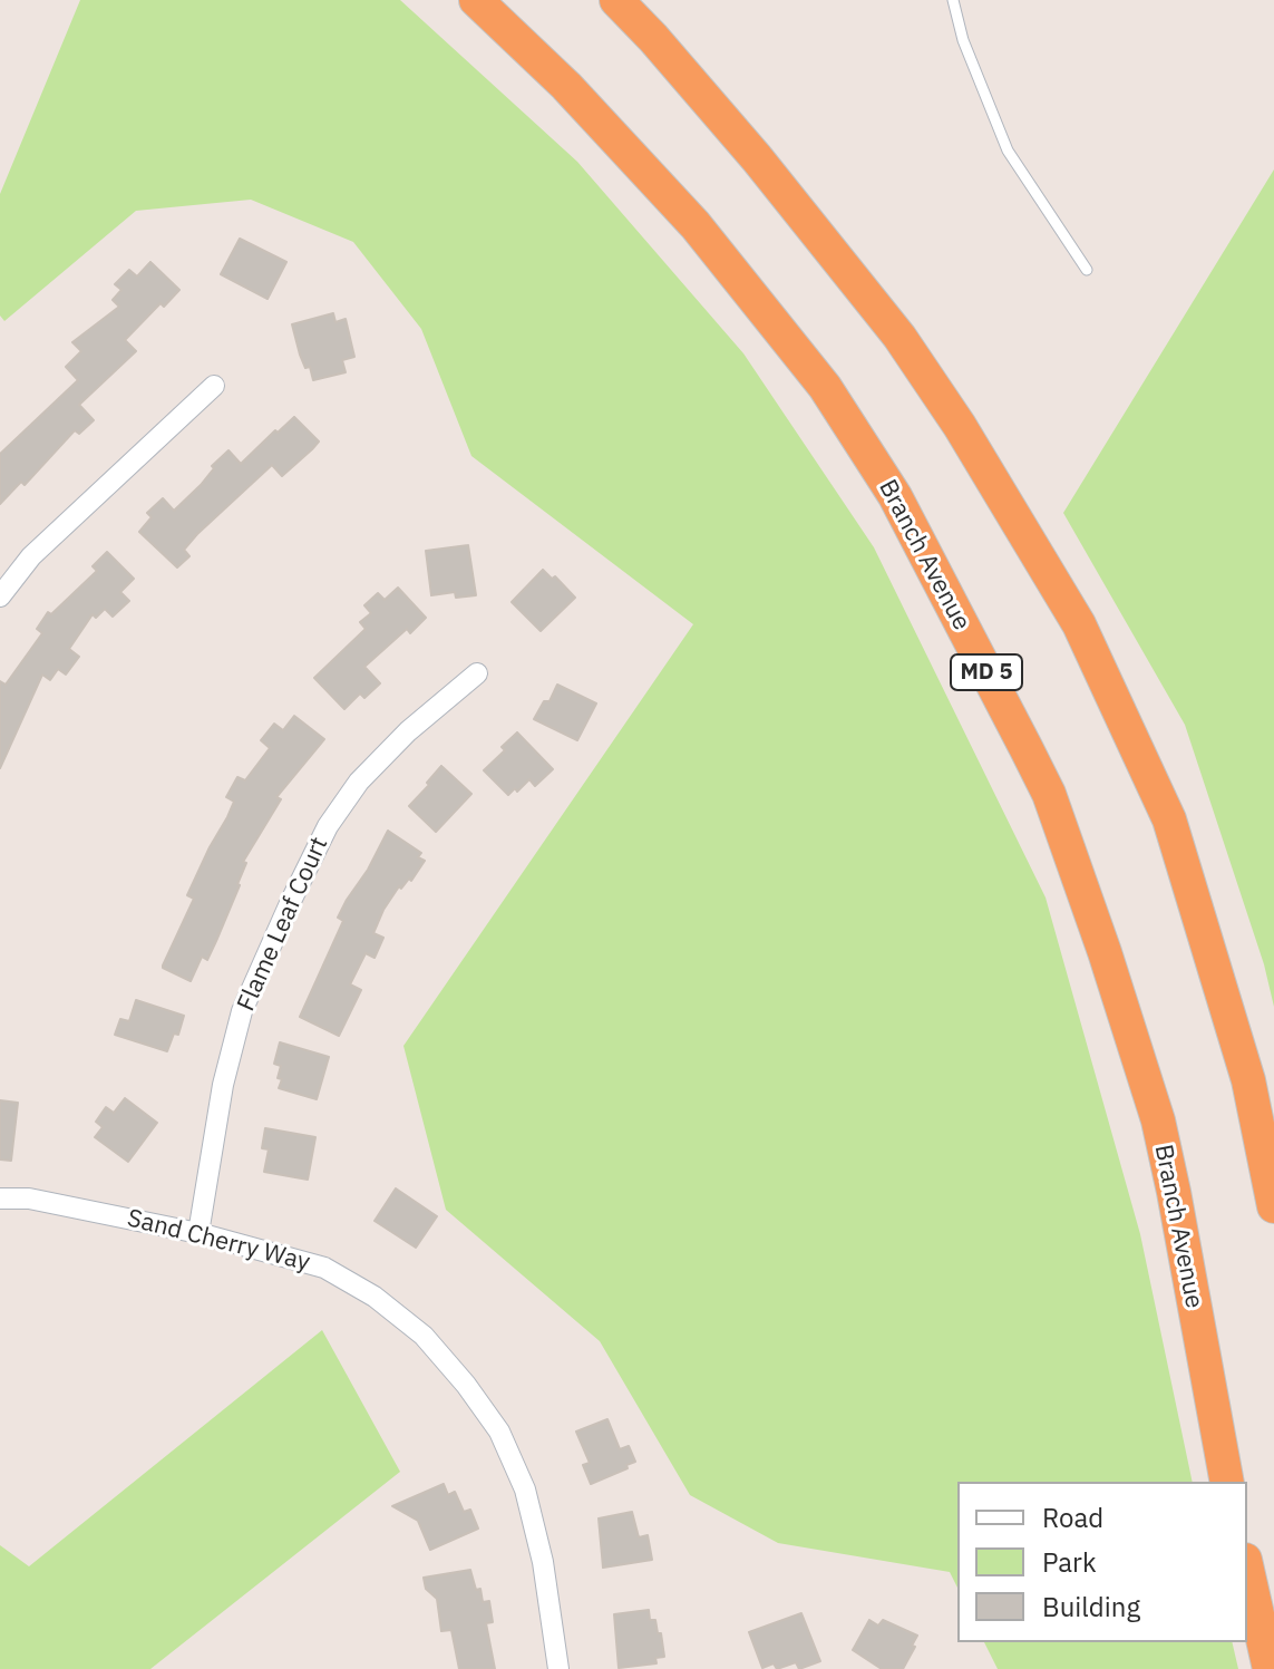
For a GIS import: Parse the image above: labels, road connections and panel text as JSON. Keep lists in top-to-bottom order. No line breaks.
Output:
{"streets":{"highway":["Branch Avenue","MD 5"],"street":["Flame Leaf Court","Sand Cherry Way"]},"crossings":[["Flame Leaf Court","Sand Cherry Way"]],"legend":["Road","Park","Building"]}
